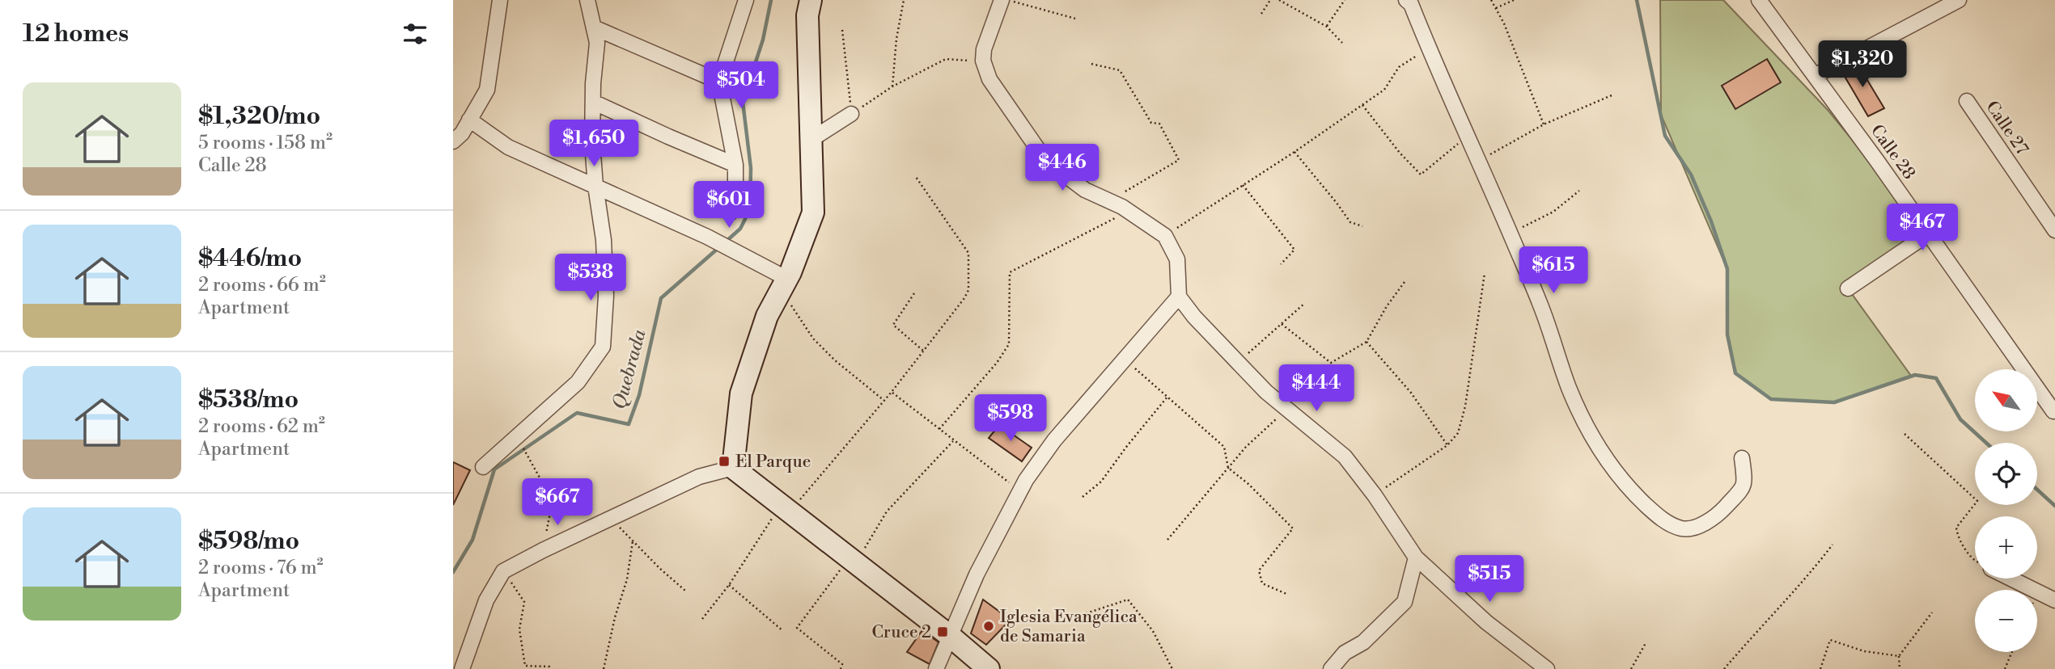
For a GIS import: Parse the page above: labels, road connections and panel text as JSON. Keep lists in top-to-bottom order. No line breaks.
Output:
{"streets":{"street":["Calle 27","Calle 28"]},"water":["Quebrada"],"places":{"transit":["El Parque","Cruce 2"],"other":["Iglesia Evangélica de Samaria"]},"north":"top left","page":{"heading":"12 homes","price":["$1,320","$504","$1,650","$446","$601","$467","$615","$538","$444","$598","$667","$515"],"list":[{"name":"$1,320/mo","note":"5 rooms · 158 m² · Calle 28"},{"name":"$446/mo","note":"2 rooms · 66 m² · Apartment"},{"name":"$538/mo","note":"2 rooms · 62 m² · Apartment"},{"name":"$598/mo","note":"2 rooms · 76 m² · Apartment"}],"map_buttons":["+","−"]}}
